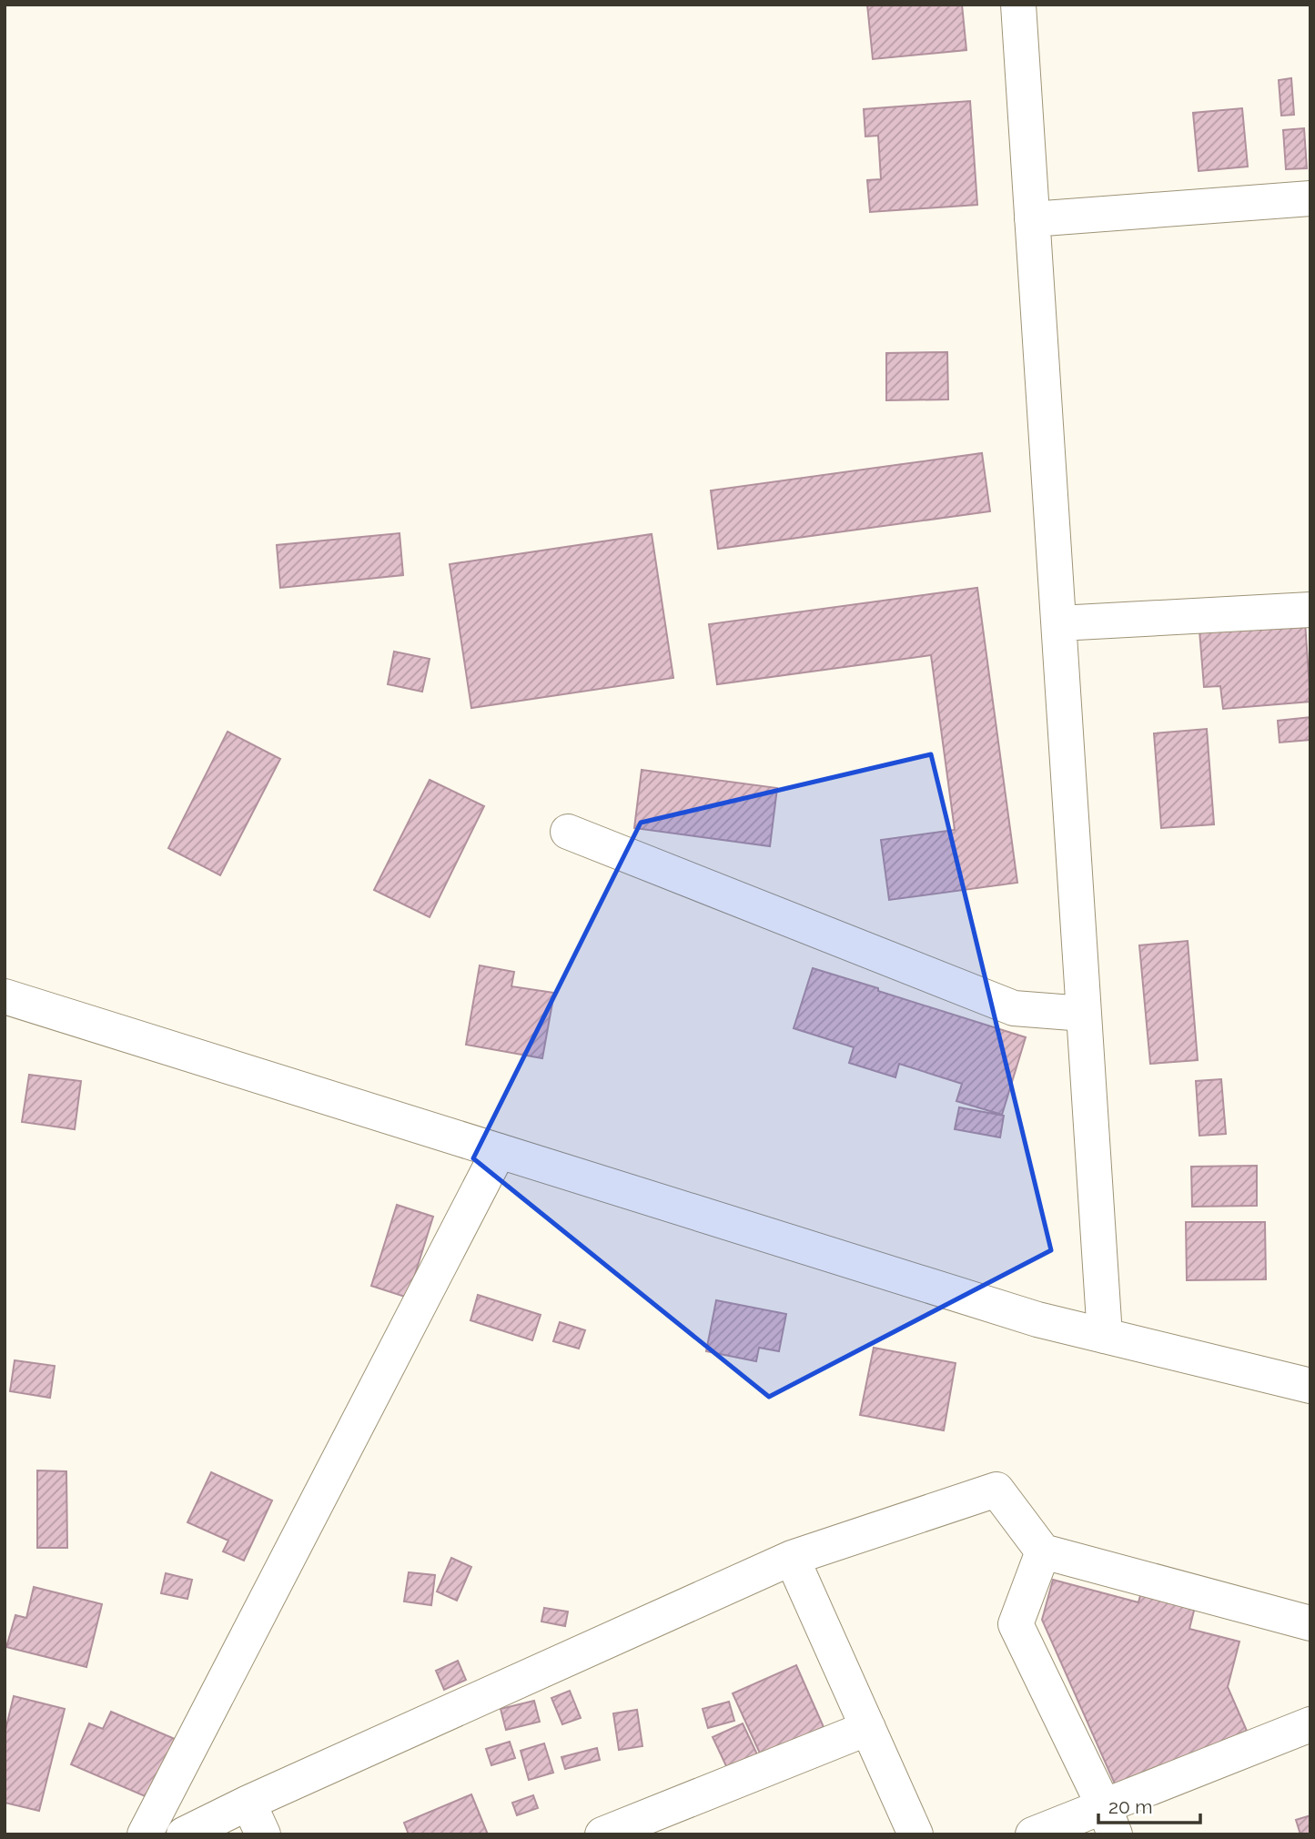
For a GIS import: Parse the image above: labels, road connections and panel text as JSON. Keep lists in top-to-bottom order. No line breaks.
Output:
{"scale_bar":"20 m"}
